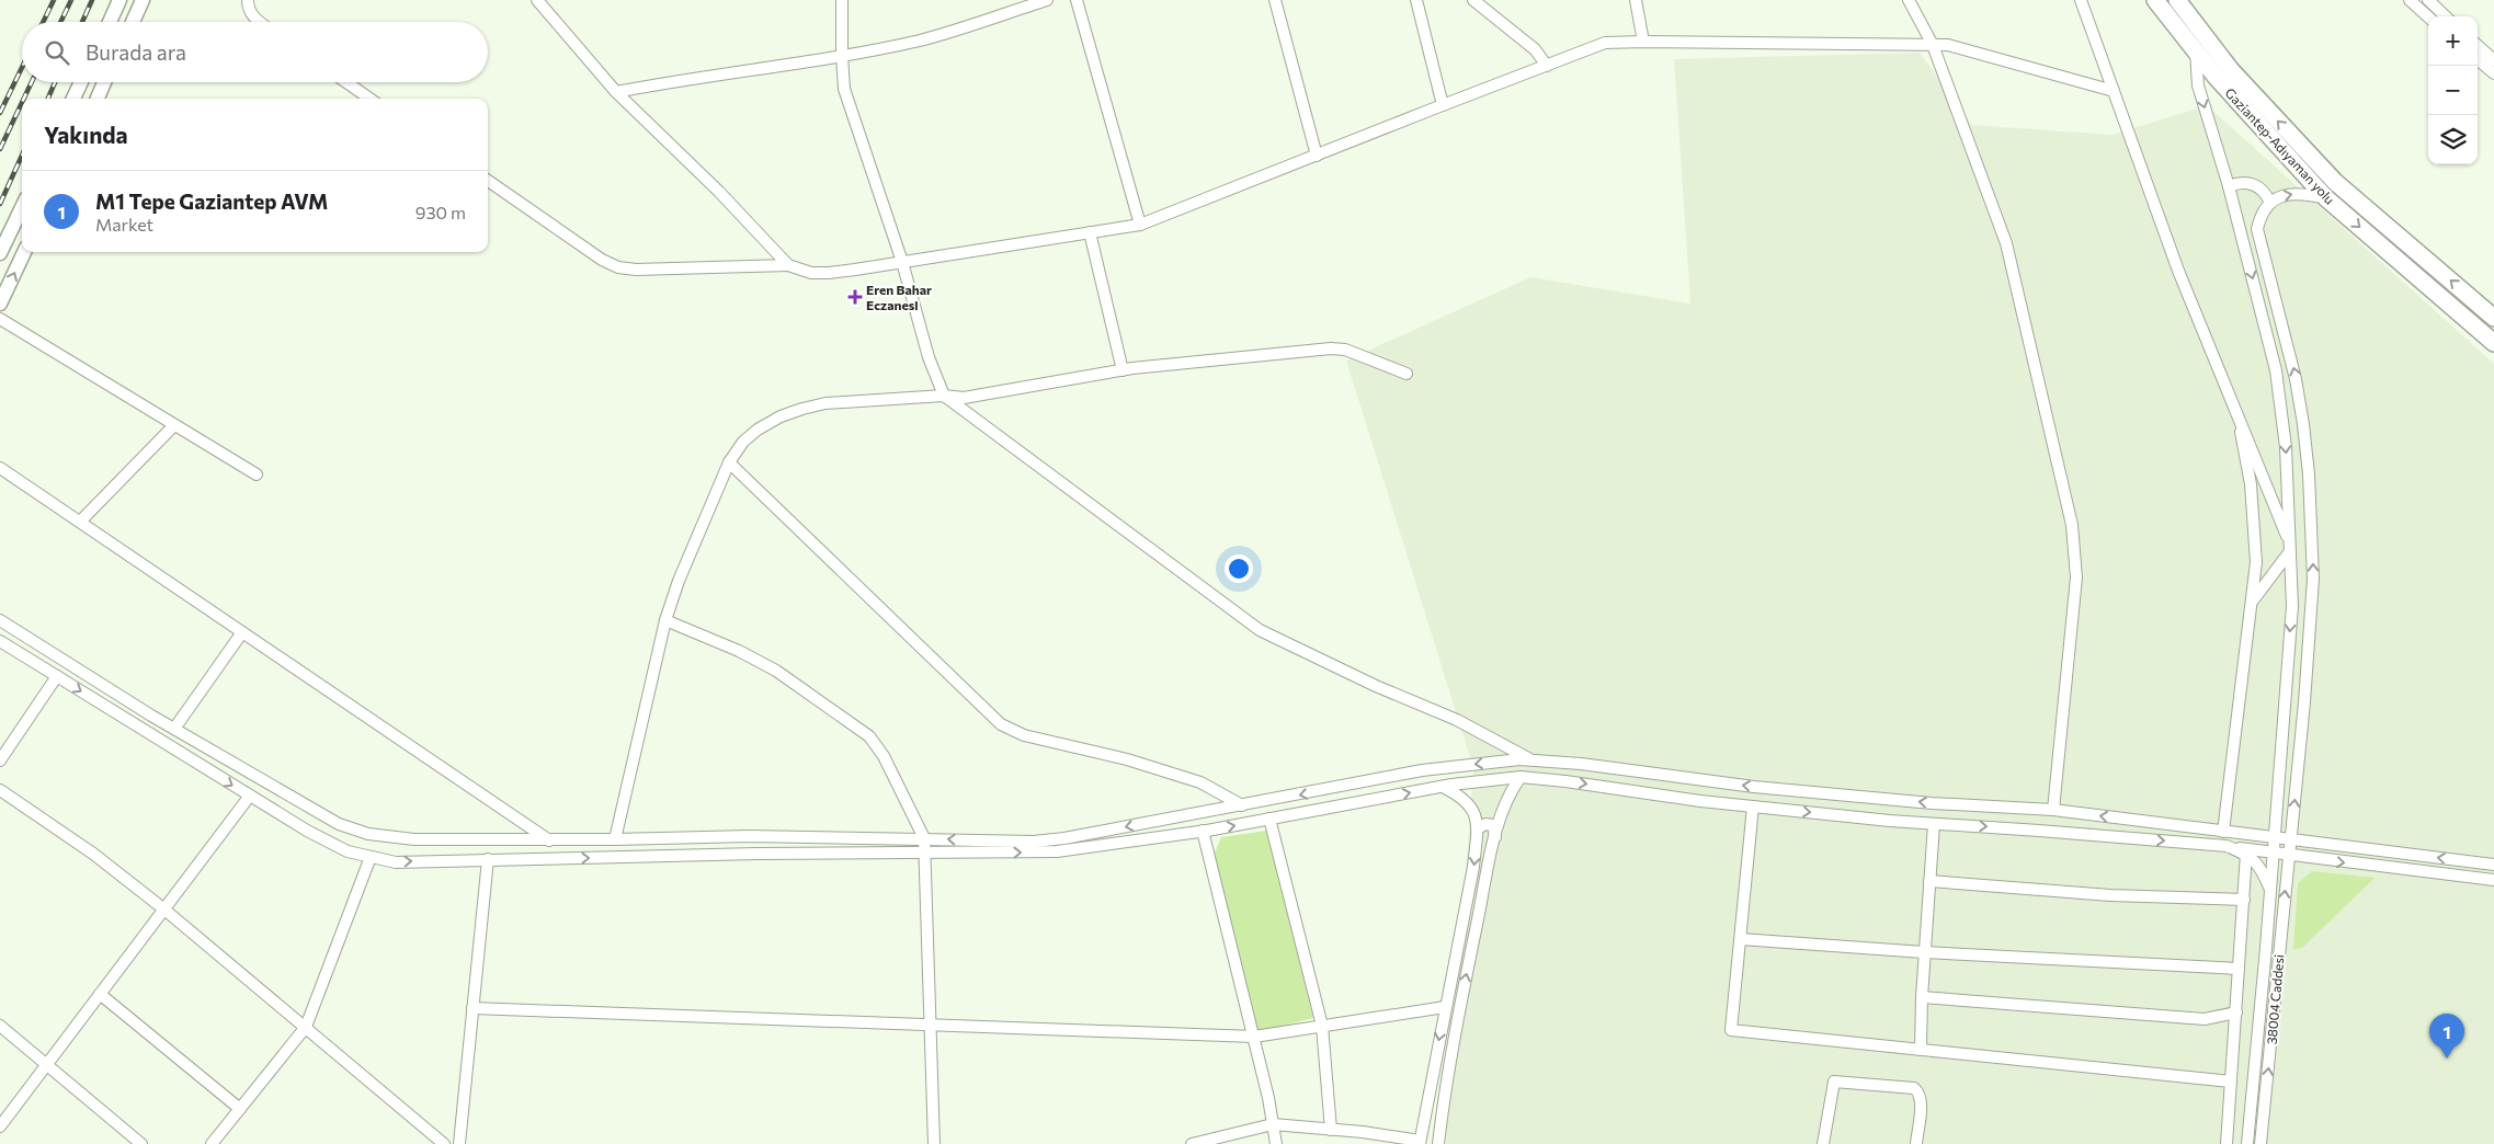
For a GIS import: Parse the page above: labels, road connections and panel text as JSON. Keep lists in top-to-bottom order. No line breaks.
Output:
{"streets":{"highway":["Gaziantep-Adıyaman yolu"],"street":["38004 Caddesi"]},"crossings":[["Gaziantep-Adıyaman yolu","38004 Caddesi"]],"places":{"health":["Eren Bahar Eczanesi"]},"page":{"map_buttons":["+","−"],"search":"Burada ara","heading":"Yakında","list":[{"mark":"1","name":"M1 Tepe Gaziantep AVM","note":"Market","value":"930 m"}],"pins":"1"}}
